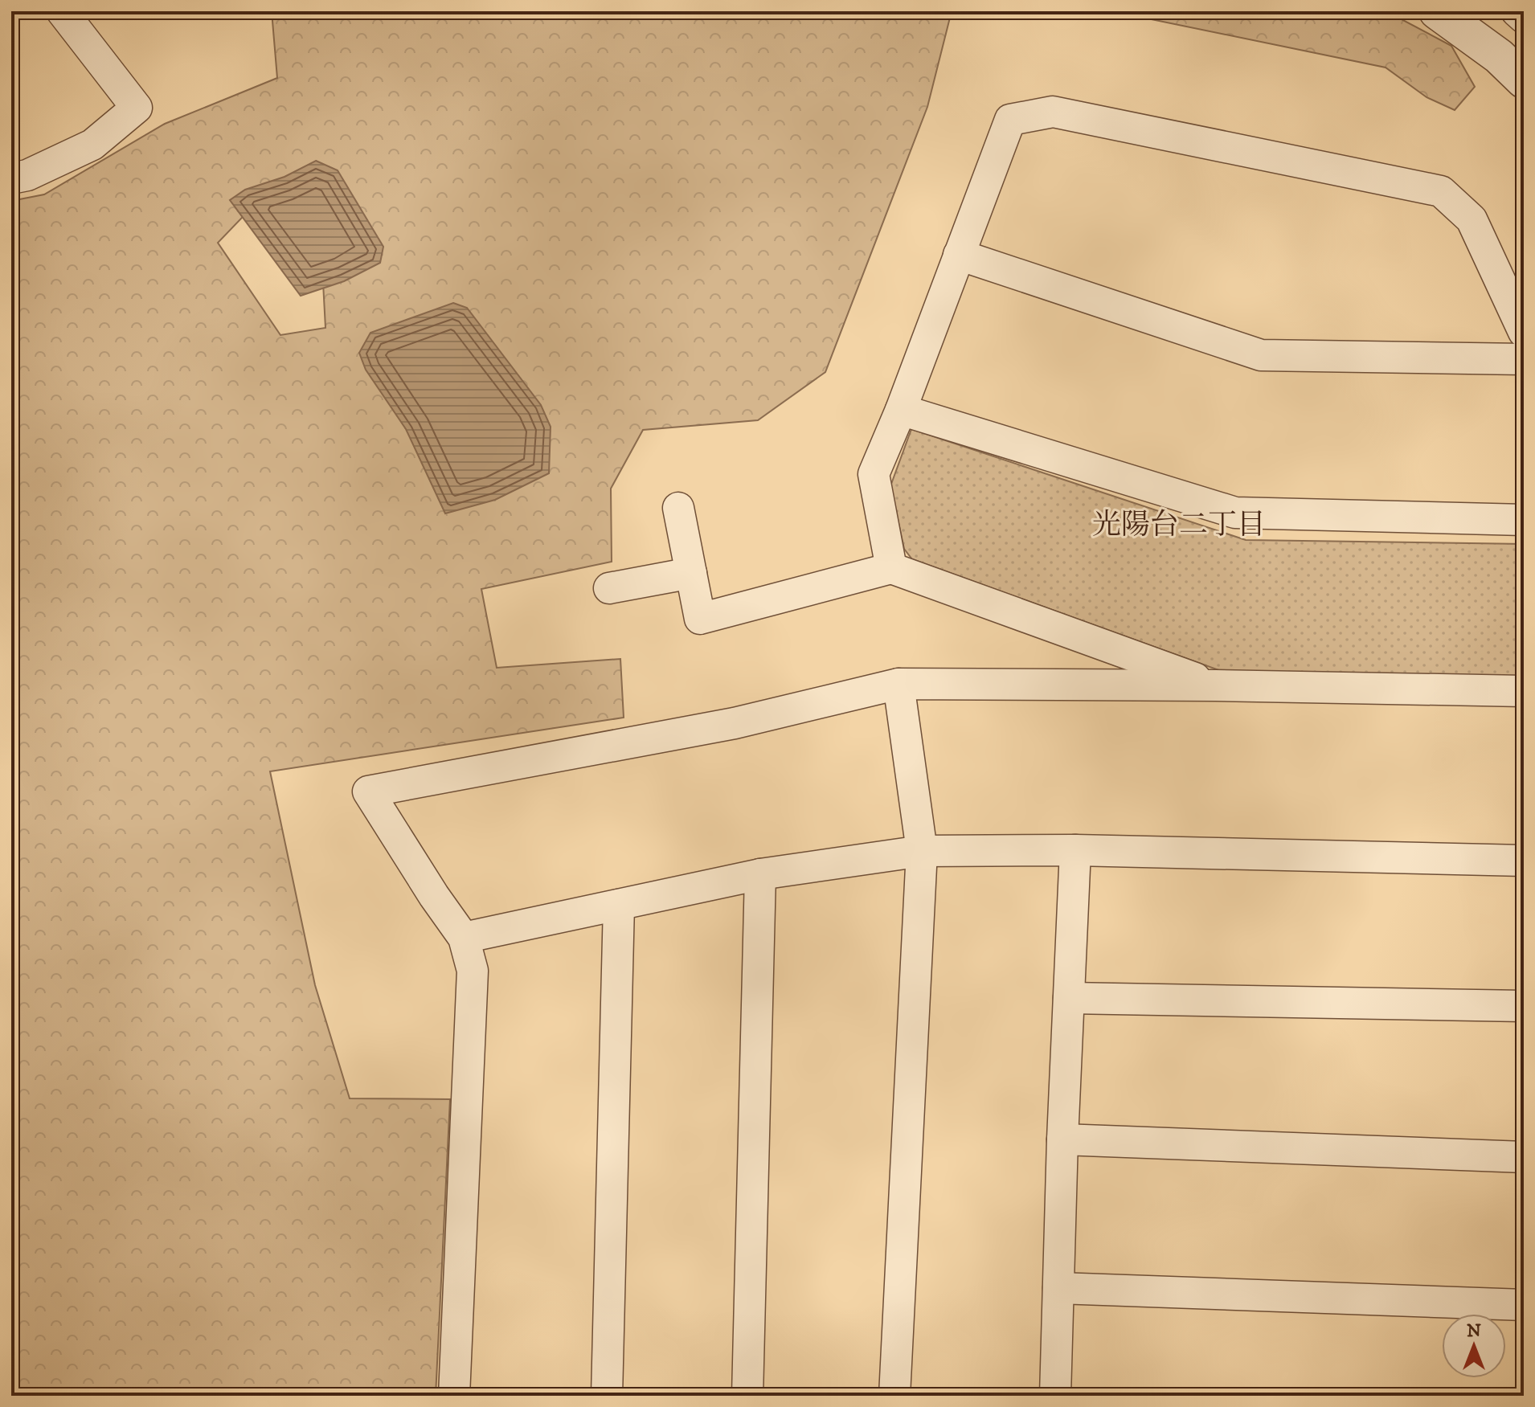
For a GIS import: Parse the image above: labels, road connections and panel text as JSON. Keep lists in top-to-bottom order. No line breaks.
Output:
{"districts":["光陽台二丁目"],"north":"top"}
